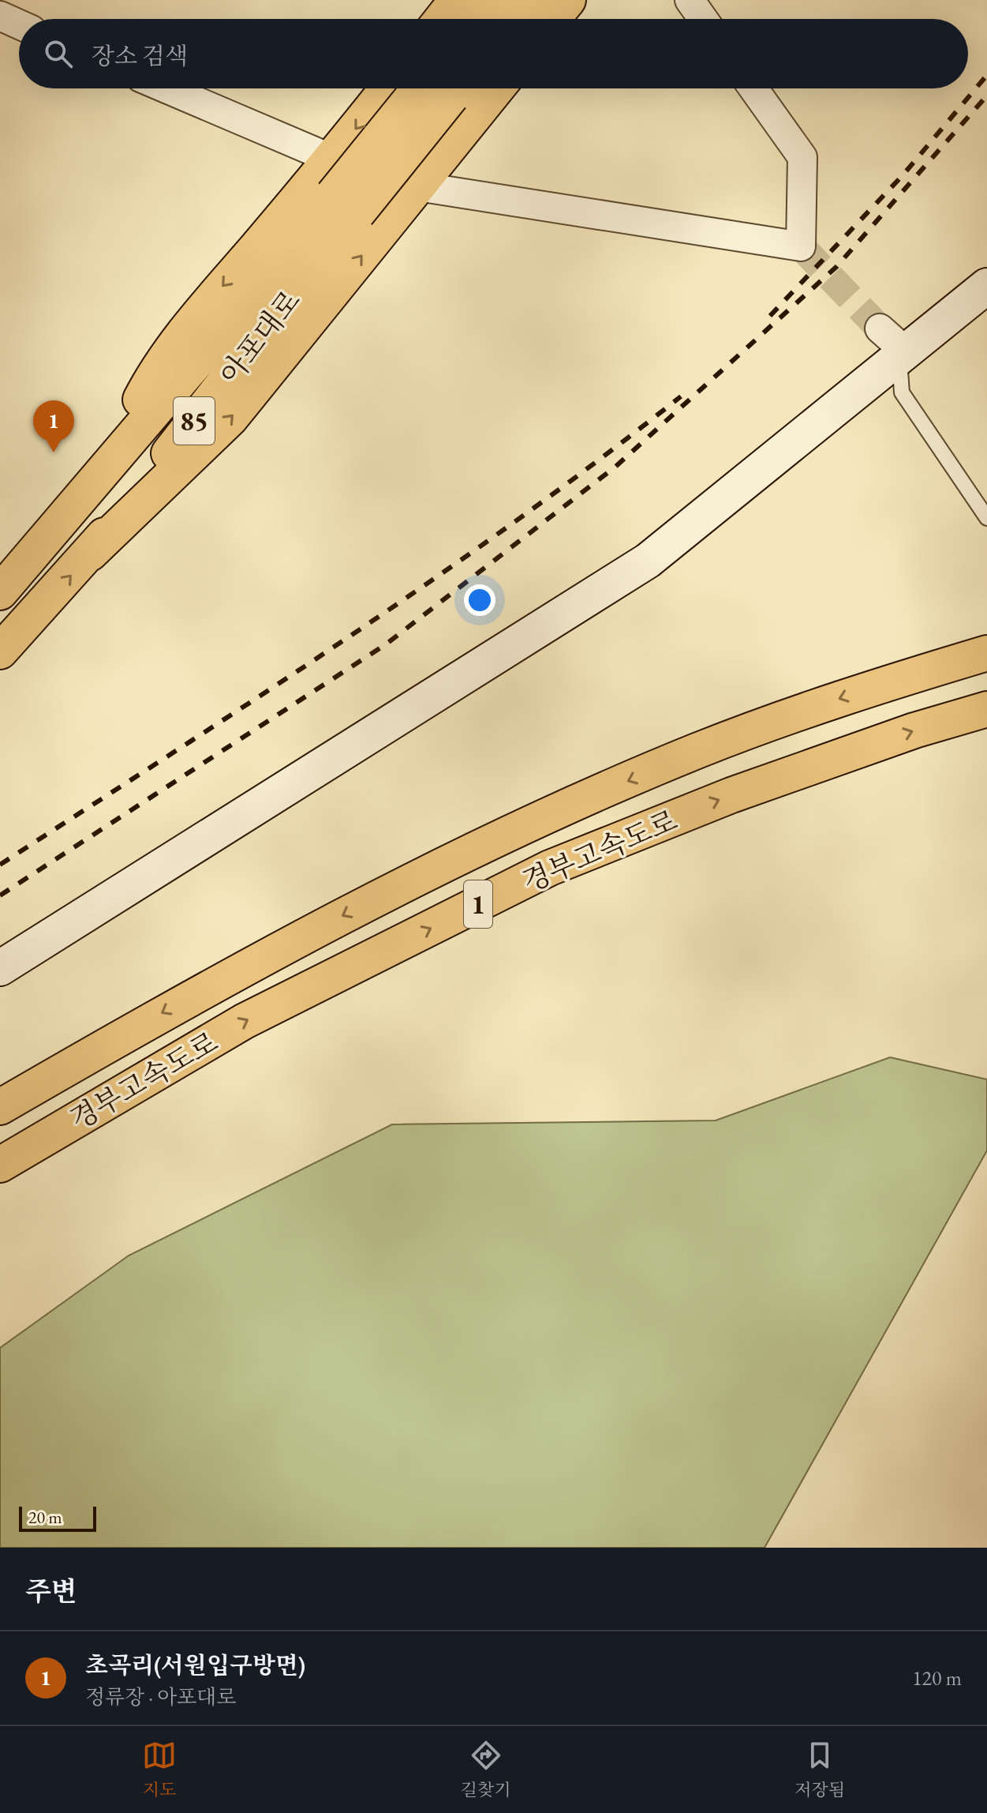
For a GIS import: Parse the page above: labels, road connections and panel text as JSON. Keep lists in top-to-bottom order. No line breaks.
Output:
{"streets":{"main road":["아포대로","85","경부고속도로","1"]},"scale_bar":"20 m","page":{"search":"장소 검색","pins":"1","scale":"20 m","heading":"주변","list":[{"mark":"1","name":"초곡리(서원입구방면)","note":"정류장 · 아포대로","value":"120 m"}],"nav":["지도","길찾기","저장됨"]}}
